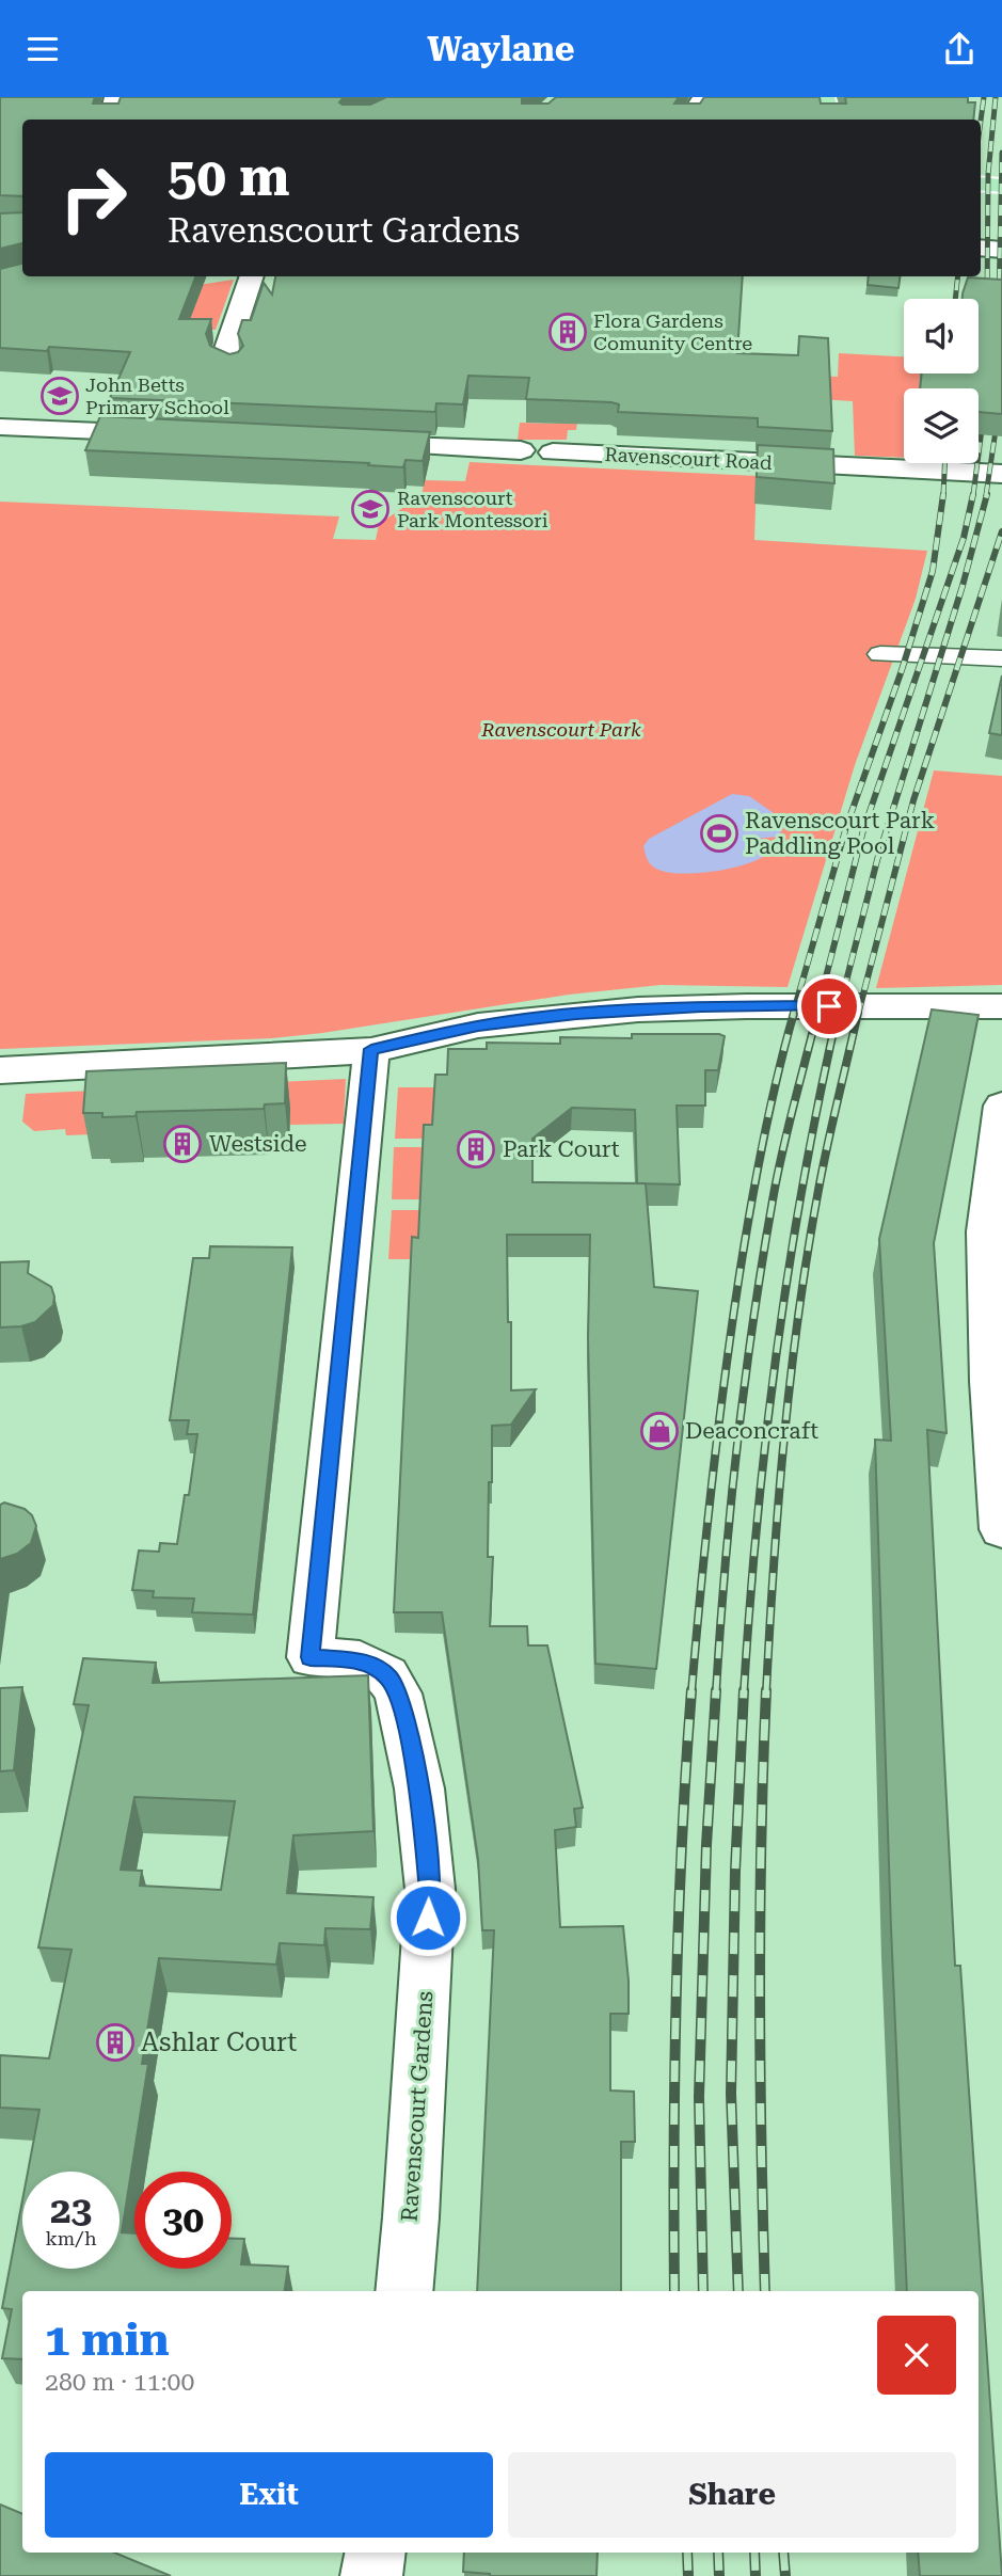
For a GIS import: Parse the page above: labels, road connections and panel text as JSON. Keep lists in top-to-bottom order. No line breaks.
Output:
{"streets":{"street":["Ravenscourt Road","Ravenscourt Gardens"]},"parks":["Ravenscourt Park"],"places":{"building":["Flora Gardens Comunity Centre","Westside","Park Court","Ashlar Court"],"school or university":["John Betts Primary School","Ravenscourt Park Montessori"],"sports":["Ravenscourt Park Paddling Pool"],"shop":["Deaconcraft"]},"page":{"header":"Waylane","turn":["50 m","Ravenscourt Gardens"],"speed":"23 km/h","limit":"30","heading":["1 min","280 m · 11:00"],"buttons":["Exit","Share"]}}
